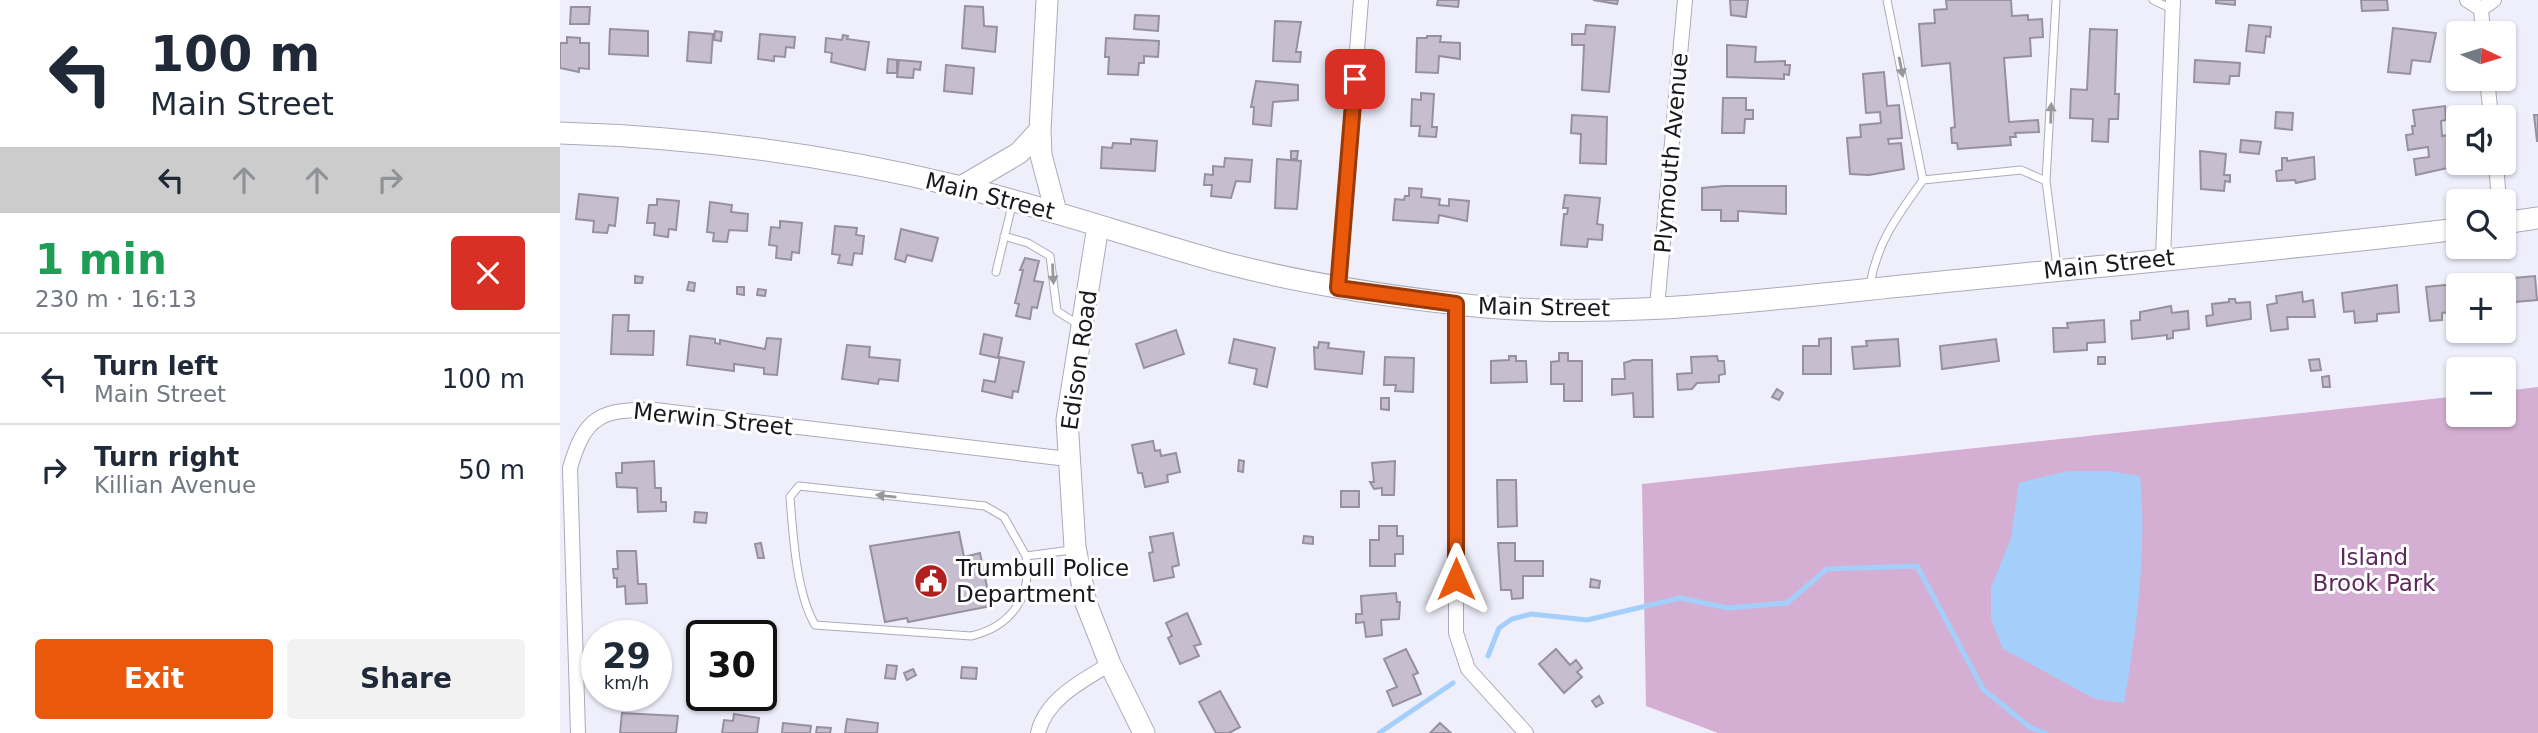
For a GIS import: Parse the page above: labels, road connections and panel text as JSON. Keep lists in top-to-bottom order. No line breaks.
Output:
{"streets":{"main road":["Main Street","Edison Road"],"street":["Plymouth Avenue","Merwin Street"]},"crossings":[["Plymouth Avenue","Main Street"],["Main Street","Edison Road"],["Edison Road","Merwin Street"]],"parks":["Island Brook Park"],"places":{"public building":["Trumbull Police Department"]},"north":"right","page":{"turn":["100 m","Main Street"],"map_buttons":["+","−"],"heading":["1 min","230 m · 16:13"],"list":[{"name":"Turn left","note":"Main Street","value":"100 m"},{"name":"Turn right","note":"Killian Avenue","value":"50 m"}],"speed":"29 km/h","limit":"30","buttons":["Exit","Share"]}}
